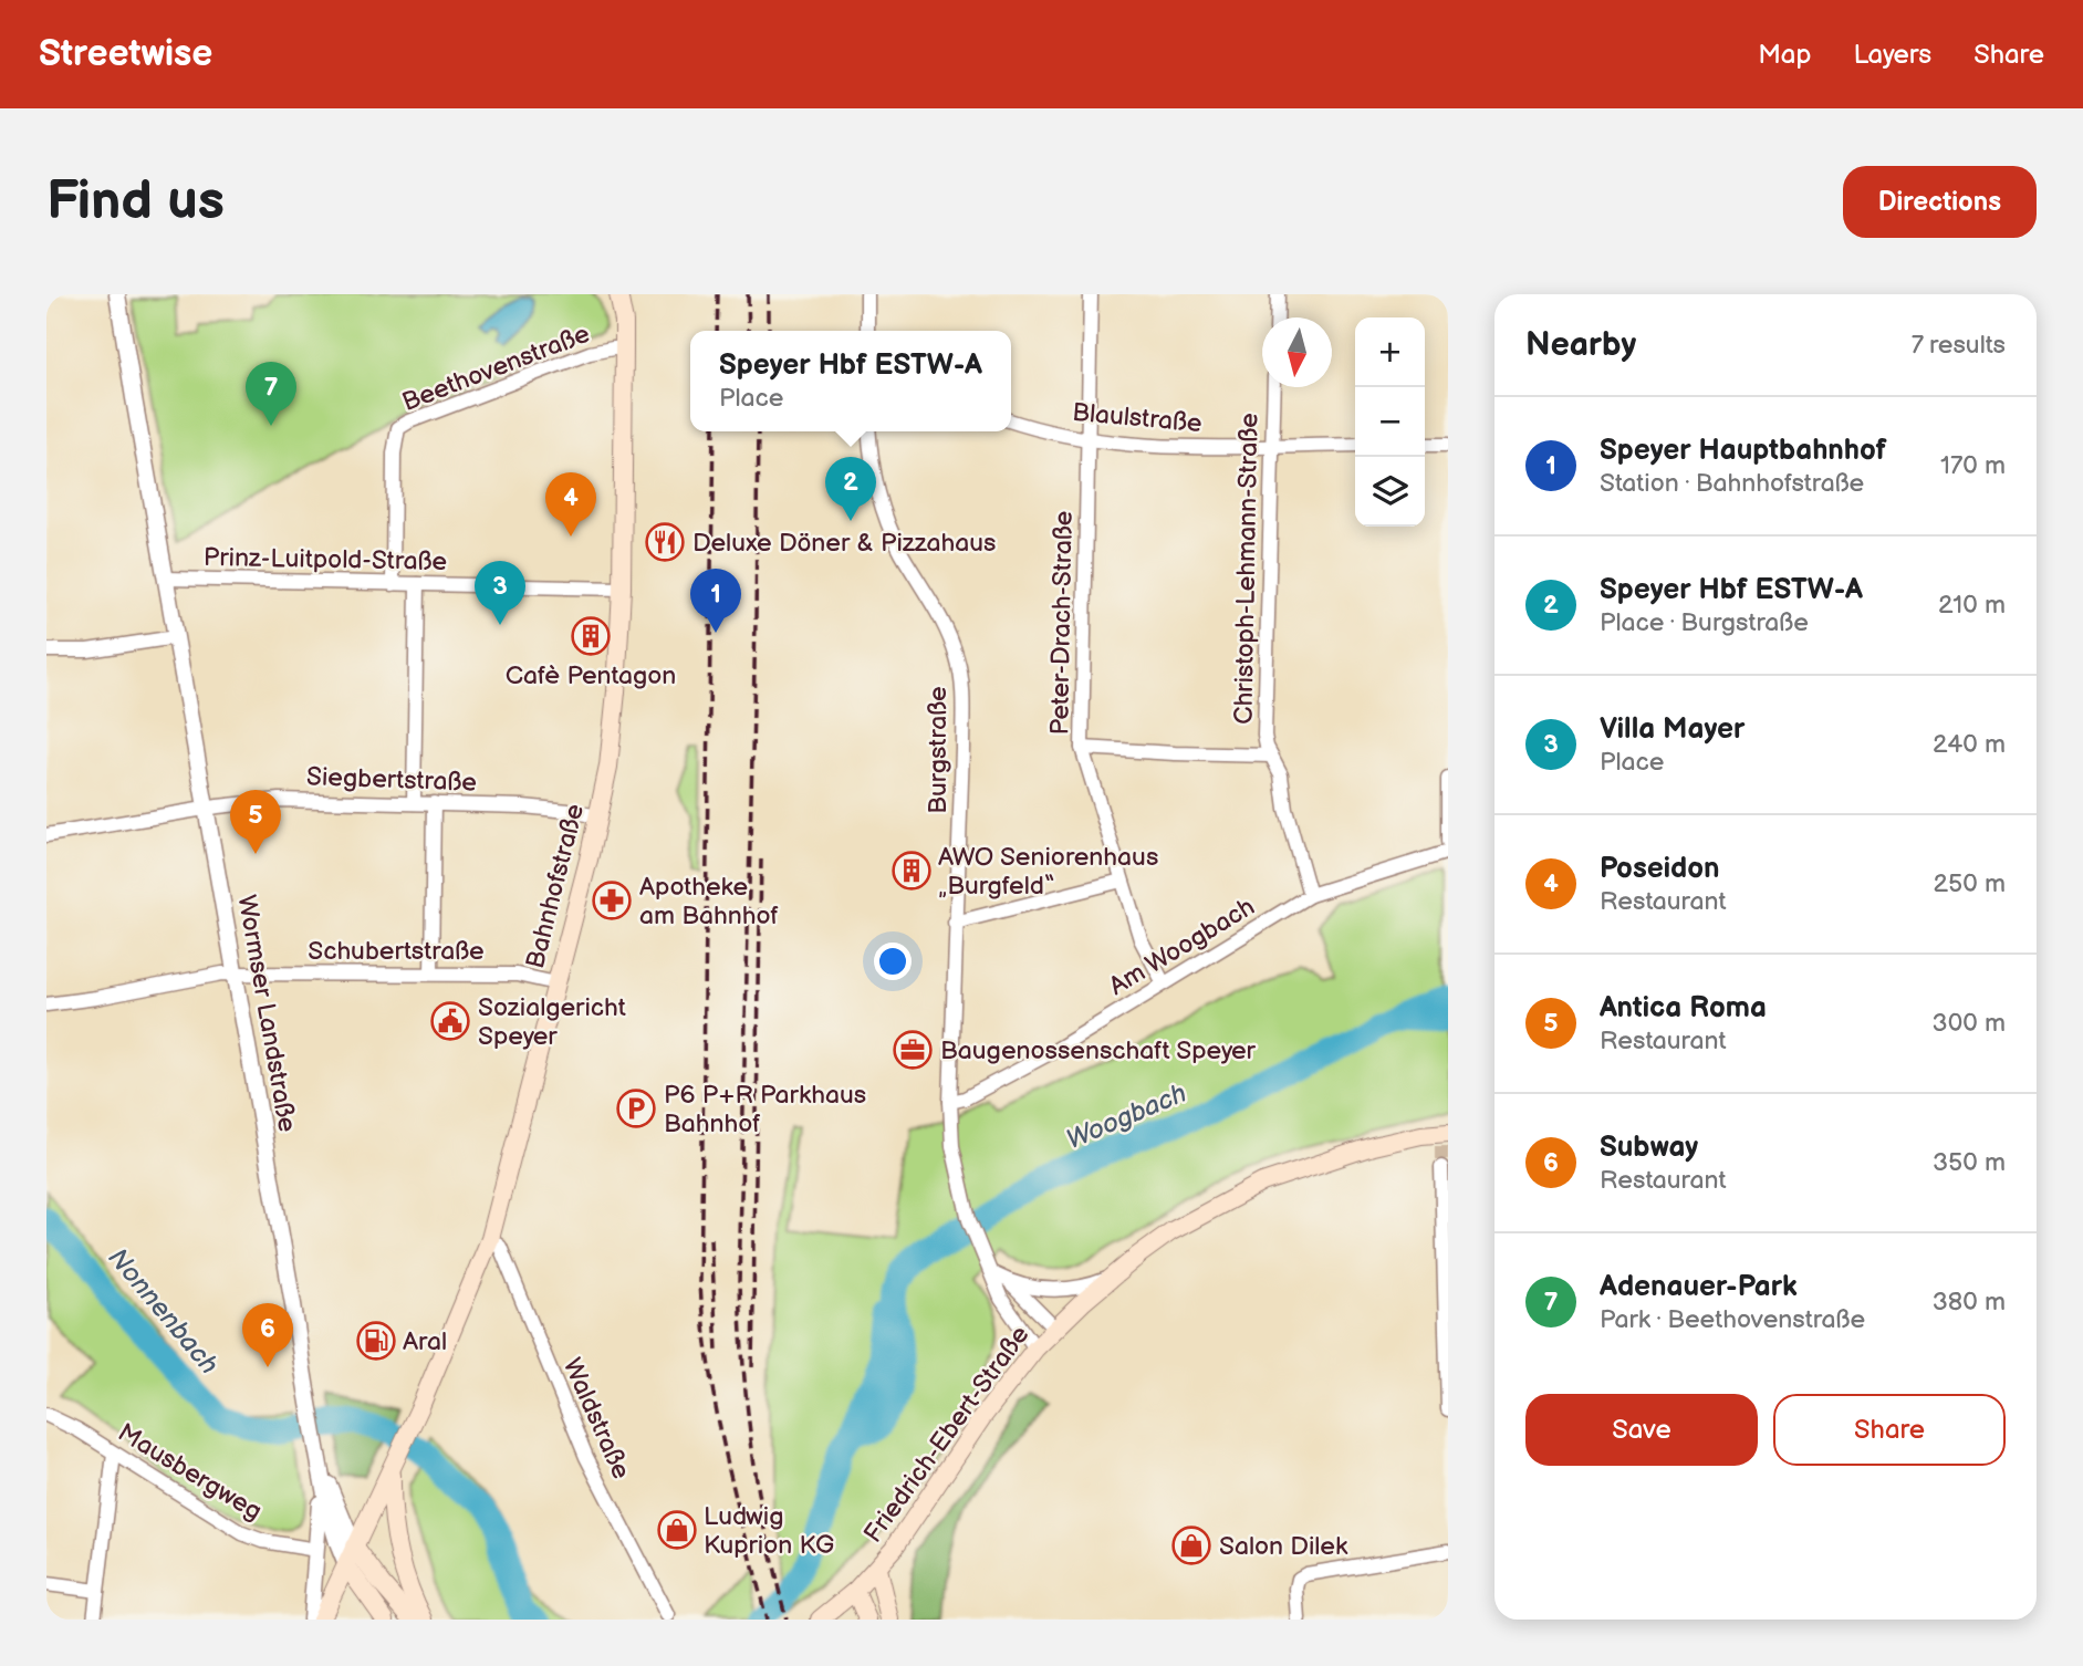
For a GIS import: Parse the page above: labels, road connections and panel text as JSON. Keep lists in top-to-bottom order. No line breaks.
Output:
{"streets":{"main road":["Bahnhofstraße","Friedrich-Ebert-Straße"],"street":["Beethovenstraße","Blaulstraße","Prinz-Luitpold-Straße","Christoph-Lehmann-Straße","Peter-Drach-Straße","Burgstraße","Siegbertstraße","Am Woogbach","Schubertstraße","Wormser Landstraße","Waldstraße","Mausbergweg"]},"crossings":[["Beethovenstraße","Prinz-Luitpold-Straße"],["Beethovenstraße","Bahnhofstraße"],["Blaulstraße","Christoph-Lehmann-Straße"],["Blaulstraße","Peter-Drach-Straße"],["Prinz-Luitpold-Straße","Bahnhofstraße"],["Prinz-Luitpold-Straße","Wormser Landstraße"],["Christoph-Lehmann-Straße","Am Woogbach"],["Peter-Drach-Straße","Am Woogbach"],["Burgstraße","Am Woogbach"],["Burgstraße","Friedrich-Ebert-Straße"],["Siegbertstraße","Bahnhofstraße"],["Siegbertstraße","Wormser Landstraße"],["Bahnhofstraße","Schubertstraße"],["Bahnhofstraße","Wormser Landstraße"],["Bahnhofstraße","Waldstraße"],["Schubertstraße","Wormser Landstraße"]],"water":["Woogbach","Nonnenbach"],"places":{"restaurant":["Deluxe Döner & Pizzahaus"],"building":["Cafè Pentagon","AWO Seniorenhaus „Burgfeld“"],"pharmacy":["Apotheke am Bahnhof"],"public building":["Sozialgericht Speyer"],"office":["Baugenossenschaft Speyer"],"parking":["P6 P+R Parkhaus Bahnhof"],"fuel station":["Aral"],"shop":["Ludwig Kuprion KG","Salon Dilek"]},"north":"bottom","page":{"header":"Streetwise","nav":["Map","Layers","Share"],"buttons":["Directions",["Save","Share"]],"title":"Find us","heading":["Nearby","7 results"],"map_buttons":["+","−"],"popup":["Speyer Hbf ESTW-A","Place"],"pins":["7","2","4","3","1","5","6"],"list":[{"mark":"1","name":"Speyer Hauptbahnhof","note":"Station · Bahnhofstraße","value":"170 m"},{"mark":"2","name":"Speyer Hbf ESTW-A","note":"Place · Burgstraße","value":"210 m"},{"mark":"3","name":"Villa Mayer","note":"Place","value":"240 m"},{"mark":"4","name":"Poseidon","note":"Restaurant","value":"250 m"},{"mark":"5","name":"Antica Roma","note":"Restaurant","value":"300 m"},{"mark":"6","name":"Subway","note":"Restaurant","value":"350 m"},{"mark":"7","name":"Adenauer-Park","note":"Park · Beethovenstraße","value":"380 m"}]}}
